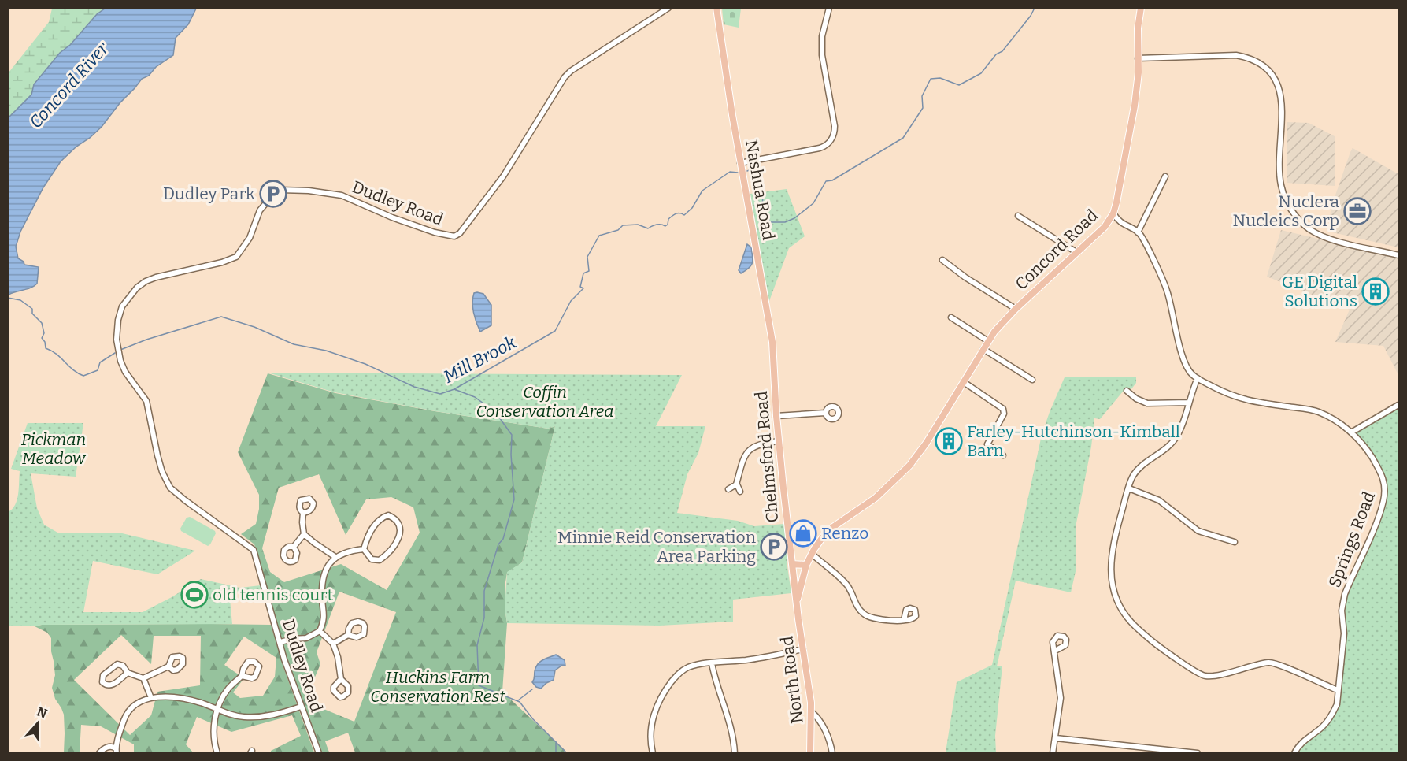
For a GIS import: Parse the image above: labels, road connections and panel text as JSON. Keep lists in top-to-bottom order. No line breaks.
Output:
{"streets":{"main road":["Nashua Road","Concord Road","Chelmsford Road","North Road"],"street":["Dudley Road","Springs Road"]},"crossings":[["Nashua Road","Chelmsford Road"],["Concord Road","Springs Road"],["Chelmsford Road","North Road"]],"water":["Concord River","Mill Brook"],"parks":["Coffin Conservation Area","Pickman Meadow","Huckins Farm Conservation Rest"],"places":{"parking":["Dudley Park","Minnie Reid Conservation Area Parking"],"office":["Nuclera Nucleics Corp"],"building":["GE Digital Solutions","Farley-Hutchinson-Kimball Barn"],"shop":["Renzo"],"sports":["old tennis court"]},"north":"top"}
